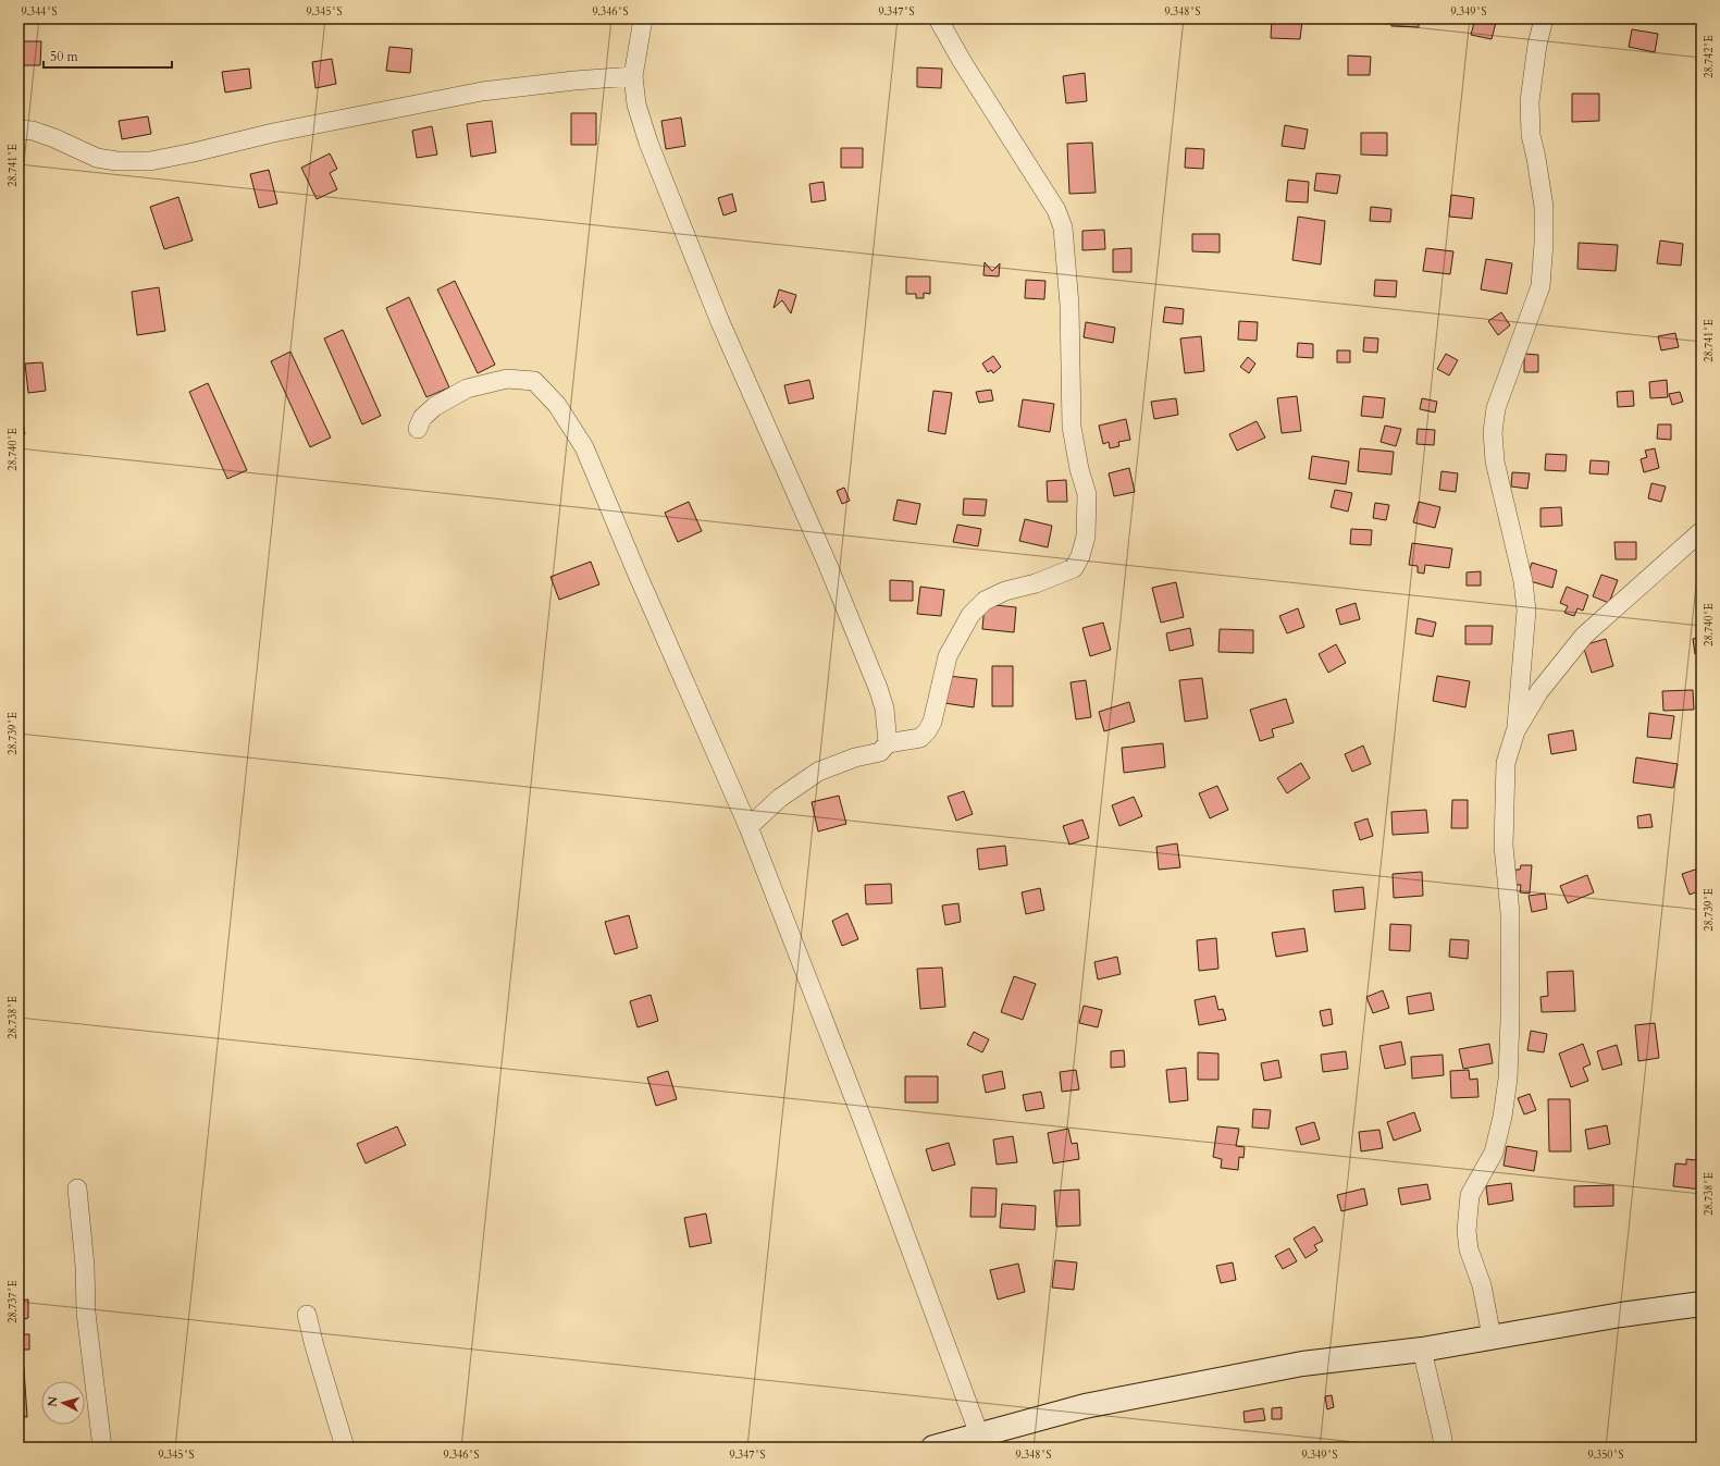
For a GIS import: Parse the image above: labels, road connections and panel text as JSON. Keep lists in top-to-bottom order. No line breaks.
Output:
{"scale_bar":"50 m","north":"left","coordinates":["9.344°S","9.345°S","9.346°S","9.347°S","9.348°S","9.349°S","28.742°E","28.741°E","28.740°E","28.739°E","28.738°E","28.737°E","9.350°S"]}
